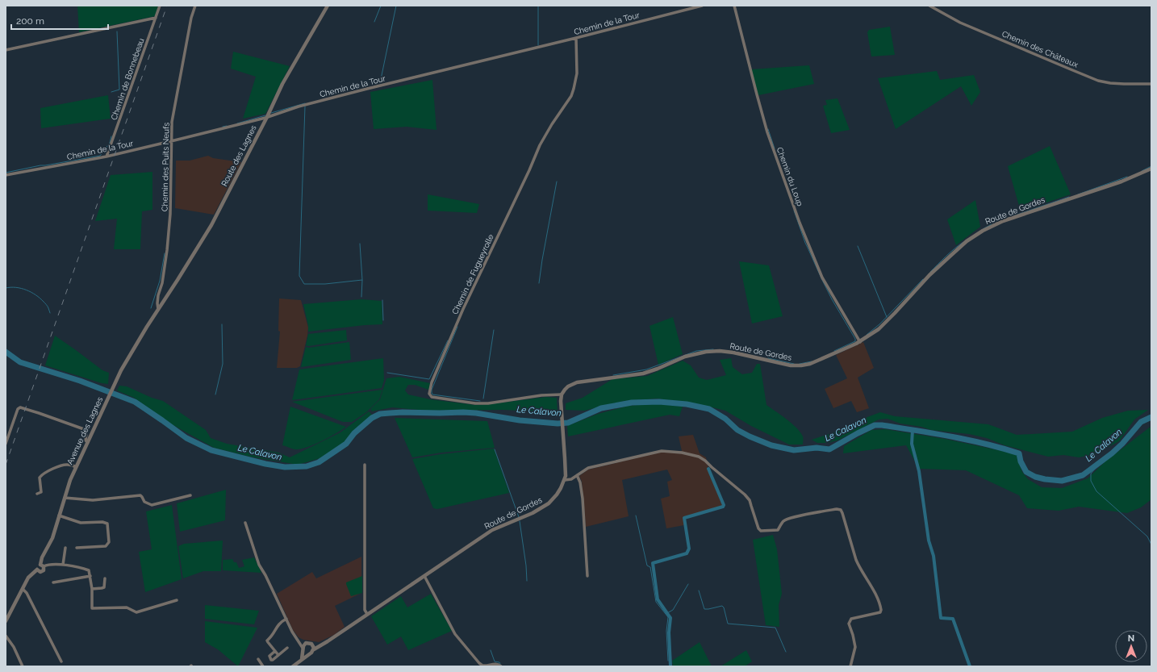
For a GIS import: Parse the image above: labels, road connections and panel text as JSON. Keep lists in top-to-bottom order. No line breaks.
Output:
{"streets":{"street":["Chemin de la Tour","Chemin des Châteaux","Chemin de Bonnebeau","Route des Lagnes","Chemin des Puits Neufs","Chemin du Loup","Route de Gordes","Chemin de Fugueyrolle","Avenue des Lagnes"]},"crossings":[["Chemin de la Tour","Chemin de Bonnebeau"],["Chemin de la Tour","Route des Lagnes"],["Chemin de la Tour","Chemin des Puits Neufs"],["Chemin de la Tour","Chemin de Fugueyrolle"],["Route des Lagnes","Chemin des Puits Neufs"],["Route des Lagnes","Avenue des Lagnes"],["Chemin des Puits Neufs","Avenue des Lagnes"],["Chemin du Loup","Route de Gordes"],["Route de Gordes","Chemin de Fugueyrolle"]],"water":["Le Calavon"],"scale_bar":"200 m","north":"top"}
